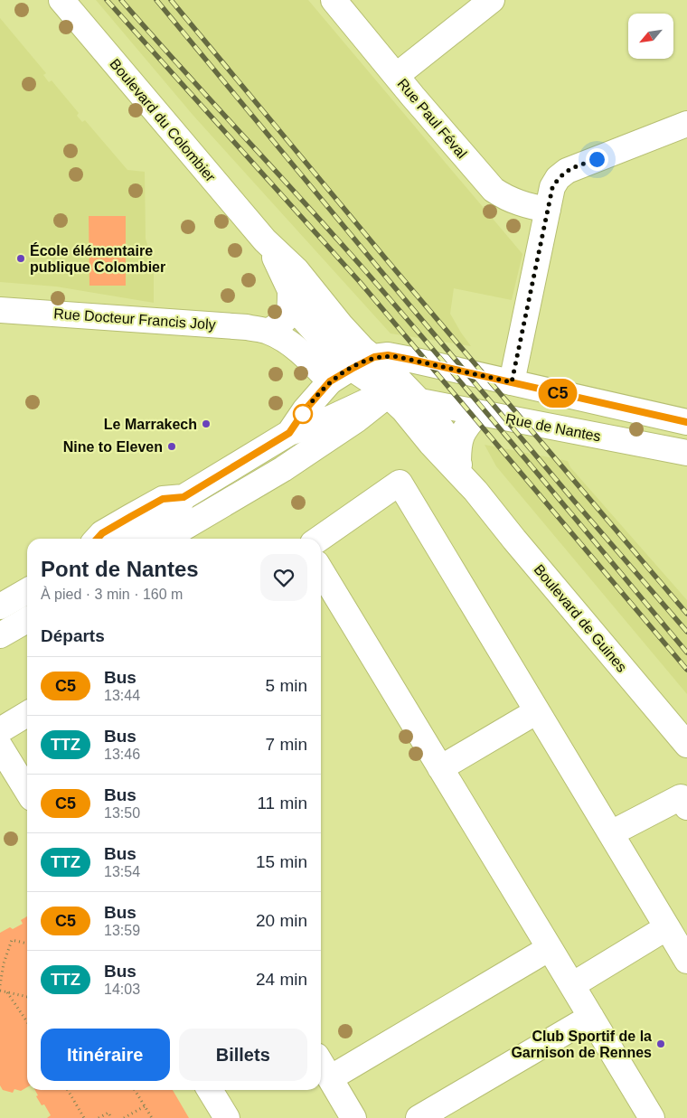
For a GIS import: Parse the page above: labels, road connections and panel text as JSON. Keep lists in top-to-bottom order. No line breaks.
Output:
{"streets":{"main road":["Rue Paul Féval","Boulevard du Colombier","Rue Docteur Francis Joly","Rue de Nantes","Boulevard de Guines"]},"crossings":[["Boulevard du Colombier","Rue de Nantes"],["Boulevard du Colombier","Boulevard de Guines"],["Rue de Nantes","Boulevard de Guines"]],"places":["École élémentaire publique Colombier","Le Marrakech","Nine to Eleven","Club Sportif de la Garnison de Rennes"],"lines":["bus line C5"],"north":"bottom left","page":{"on_map":"C5","heading":[["Pont de Nantes","À pied · 3 min · 160 m"],"Départs"],"list":[{"mark":"C5","name":"Bus","note":"13:44","value":"5 min"},{"mark":"TTZ","name":"Bus","note":"13:46","value":"7 min"},{"mark":"C5","name":"Bus","note":"13:50","value":"11 min"},{"mark":"TTZ","name":"Bus","note":"13:54","value":"15 min"},{"mark":"C5","name":"Bus","note":"13:59","value":"20 min"},{"mark":"TTZ","name":"Bus","note":"14:03","value":"24 min"}],"buttons":["Itinéraire","Billets"]}}
